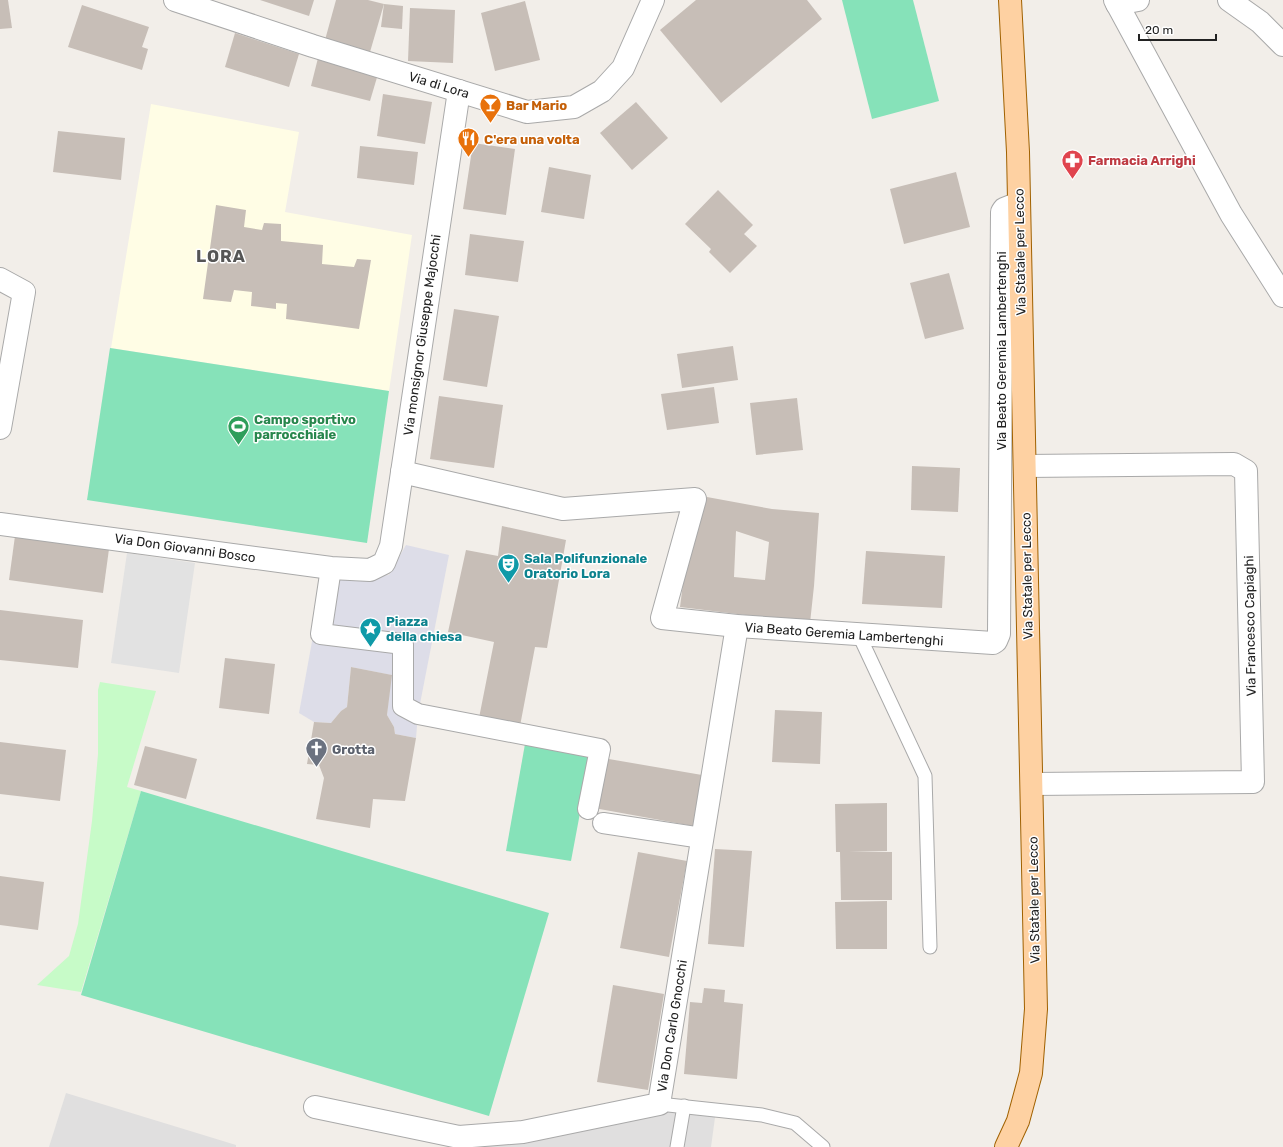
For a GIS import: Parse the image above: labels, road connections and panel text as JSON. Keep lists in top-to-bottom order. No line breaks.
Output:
{"streets":{"main road":["Via Statale per Lecco"],"street":["Via di Lora","Via monsignor Giuseppe Majocchi","Via Beato Geremia Lambertenghi","Via Don Giovanni Bosco","Via Francesco Capiaghi","Via Don Carlo Gnocchi"]},"crossings":[["Via di Lora","Via monsignor Giuseppe Majocchi"],["Via Statale per Lecco","Via Beato Geremia Lambertenghi"],["Via Statale per Lecco","Via Francesco Capiaghi"],["Via monsignor Giuseppe Majocchi","Via Beato Geremia Lambertenghi"],["Via monsignor Giuseppe Majocchi","Via Don Giovanni Bosco"],["Via Beato Geremia Lambertenghi","Via Don Carlo Gnocchi"]],"districts":["LORA"],"places":{"bar":["Bar Mario"],"restaurant":["C'era una volta"],"pharmacy":["Farmacia Arrighi"],"sports":["Campo sportivo parrocchiale"],"theatre":["Sala Polifunzionale Oratorio Lora"],"place":["Piazza della chiesa"],"church":["Grotta"]},"scale_bar":"20 m"}
